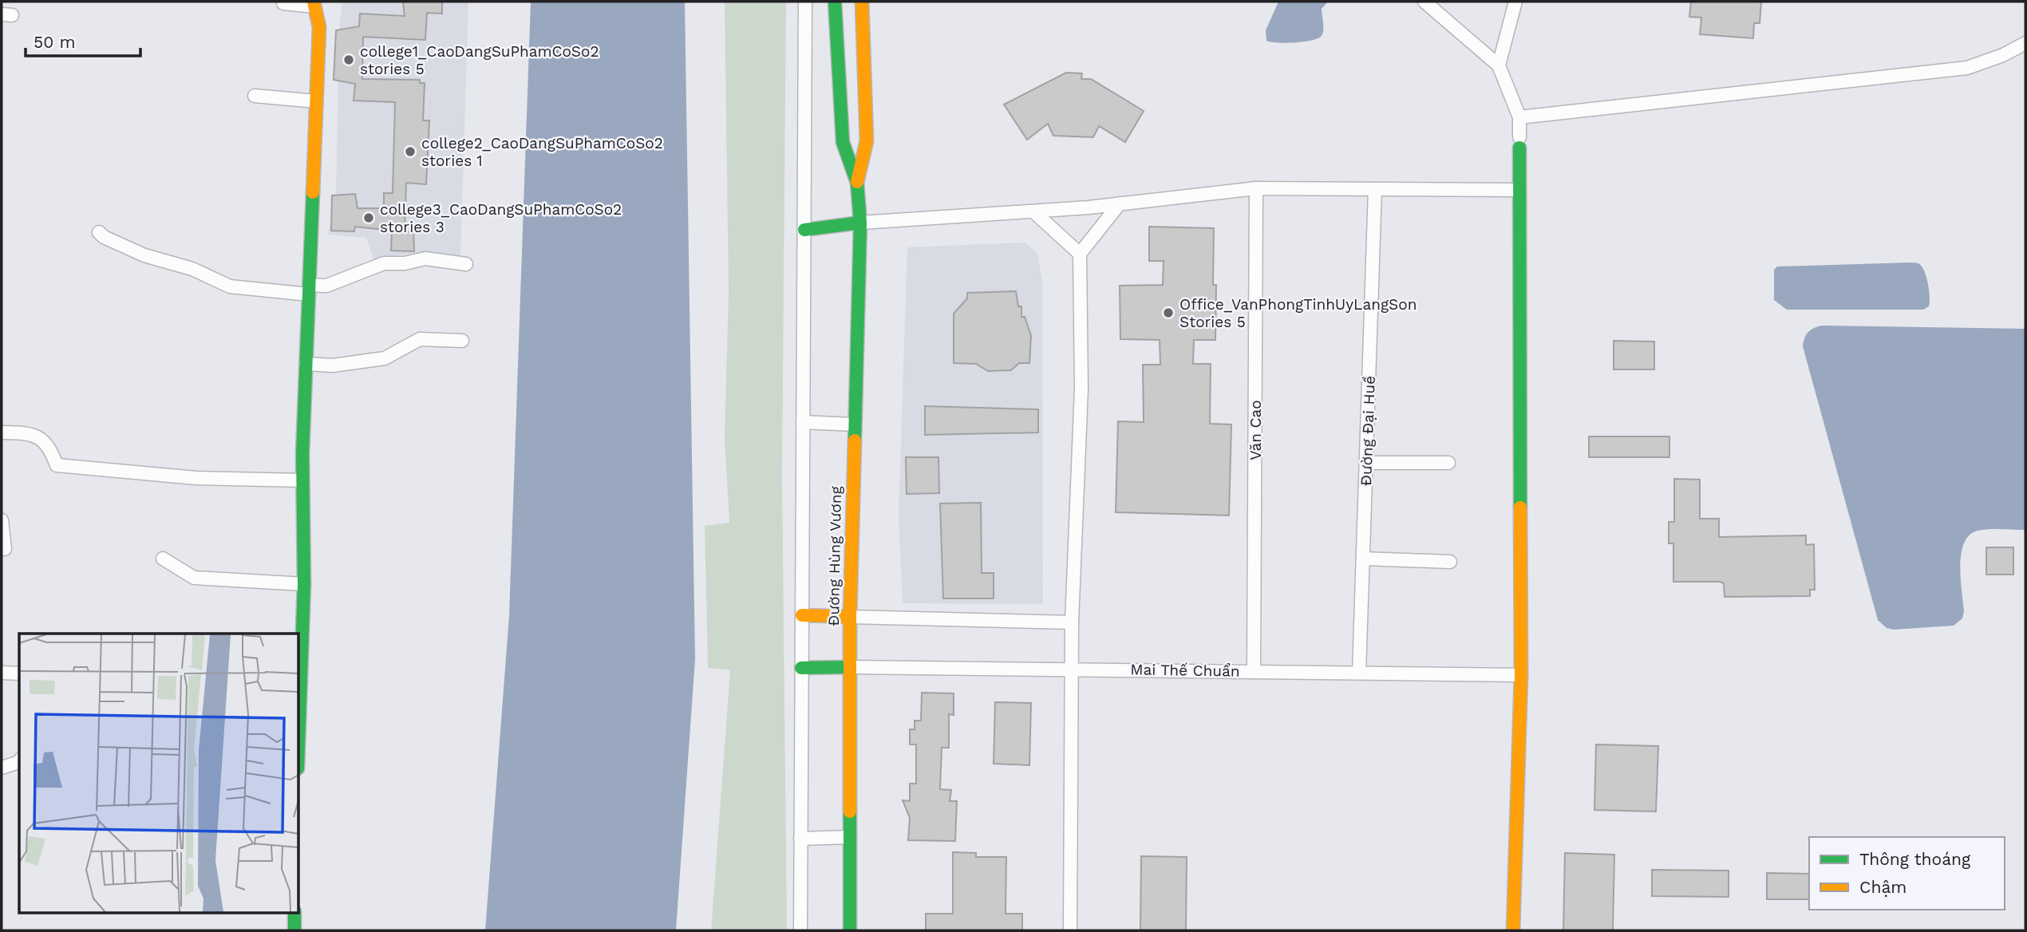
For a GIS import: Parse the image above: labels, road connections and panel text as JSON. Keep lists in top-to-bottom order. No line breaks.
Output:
{"streets":{"street":["Văn Cao","Đường Đại Huề","Đường Hùng Vương","Mai Thế Chuẩn"]},"crossings":[["Văn Cao","Mai Thế Chuẩn"],["Đường Đại Huề","Mai Thế Chuẩn"],["Đường Hùng Vương","Mai Thế Chuẩn"]],"places":["college1_CaoDangSuPhamCoSo2 stories 5","college2_CaoDangSuPhamCoSo2 stories 1","college3_CaoDangSuPhamCoSo2 stories 3","Office_VanPhongTinhUyLangSon Stories 5"],"legend":["Thông thoáng","Chậm"],"scale_bar":"50 m"}
